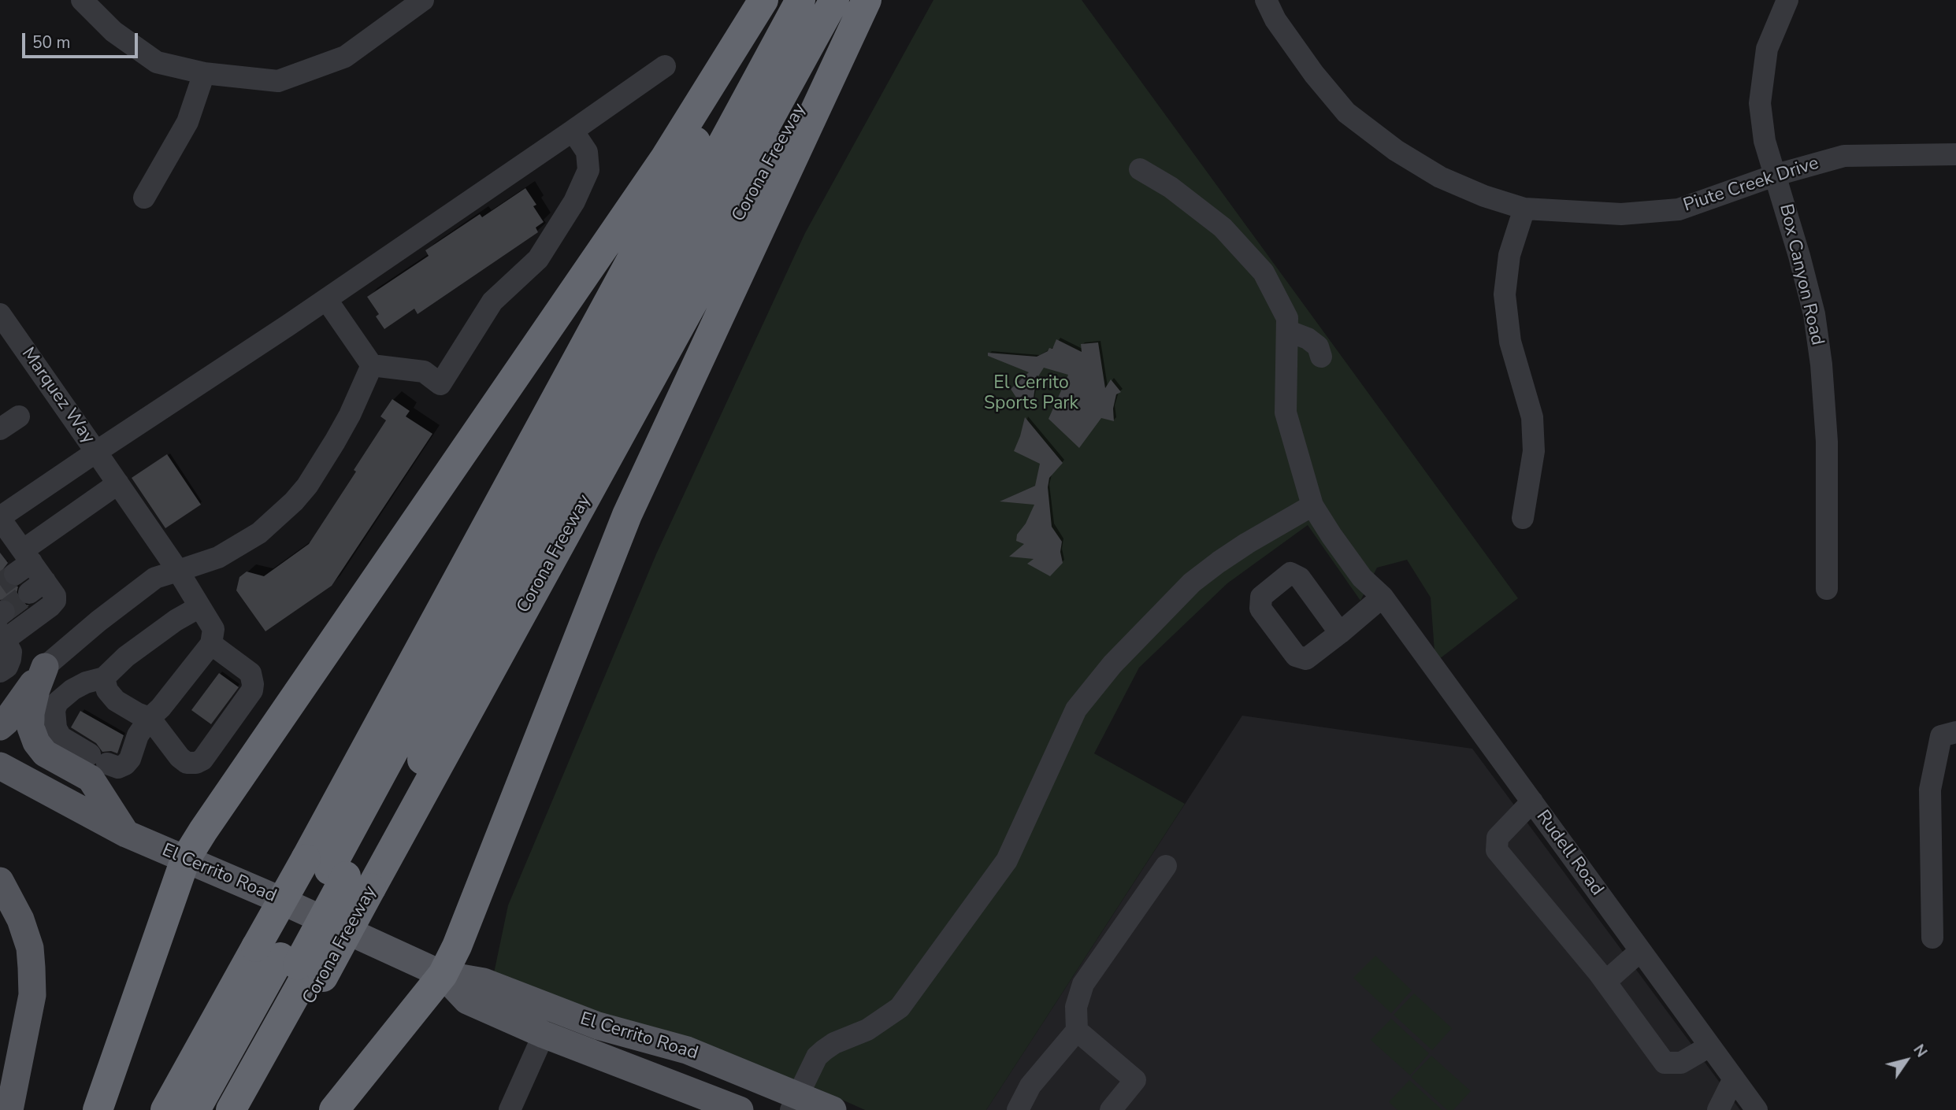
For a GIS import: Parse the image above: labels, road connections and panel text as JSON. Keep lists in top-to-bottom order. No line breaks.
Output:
{"streets":{"highway":["Corona Freeway"],"main road":["El Cerrito Road"],"street":["Piute Creek Drive","Box Canyon Road","Marquez Way","Rudell Road"]},"crossings":[["Piute Creek Drive","Box Canyon Road"]],"parks":["El Cerrito Sports Park"],"scale_bar":"50 m","north":"top right"}
